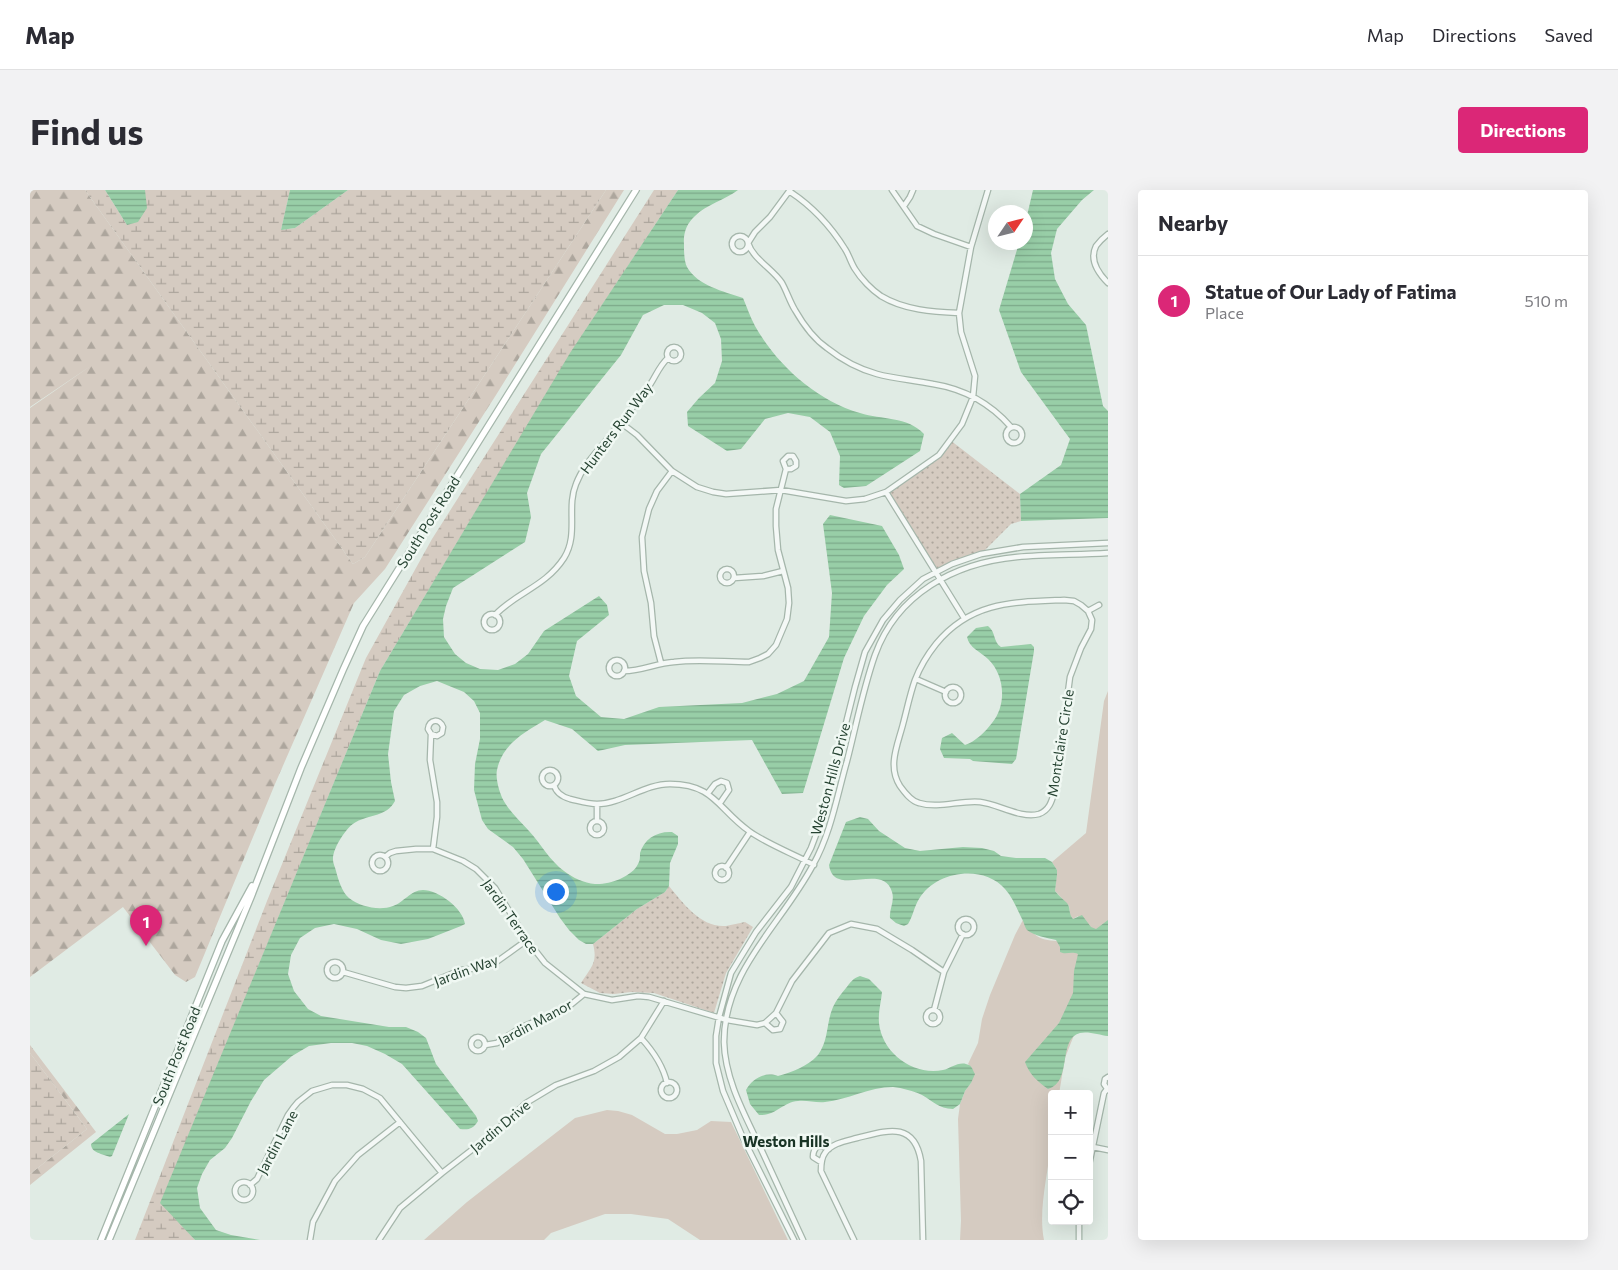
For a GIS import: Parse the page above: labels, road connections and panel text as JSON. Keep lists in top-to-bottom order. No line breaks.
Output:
{"streets":{"street":["Hunters Run Way","South Post Road","Montclaire Circle","Weston Hills Drive","Jardin Terrace","Jardin Way","Jardin Manor","Jardin Drive","Jardin Lane"]},"crossings":[["Weston Hills Drive","Jardin Terrace"],["Jardin Terrace","Jardin Way"],["Jardin Terrace","Jardin Manor"],["Jardin Terrace","Jardin Drive"],["Jardin Drive","Jardin Lane"]],"districts":["Weston Hills"],"north":"top right","page":{"header":"Map","nav":["Map","Directions","Saved"],"buttons":"Directions","title":"Find us","heading":"Nearby","list":[{"mark":"1","name":"Statue of Our Lady of Fatima","note":"Place","value":"510 m"}],"pins":"1","map_buttons":["+","−"]}}
